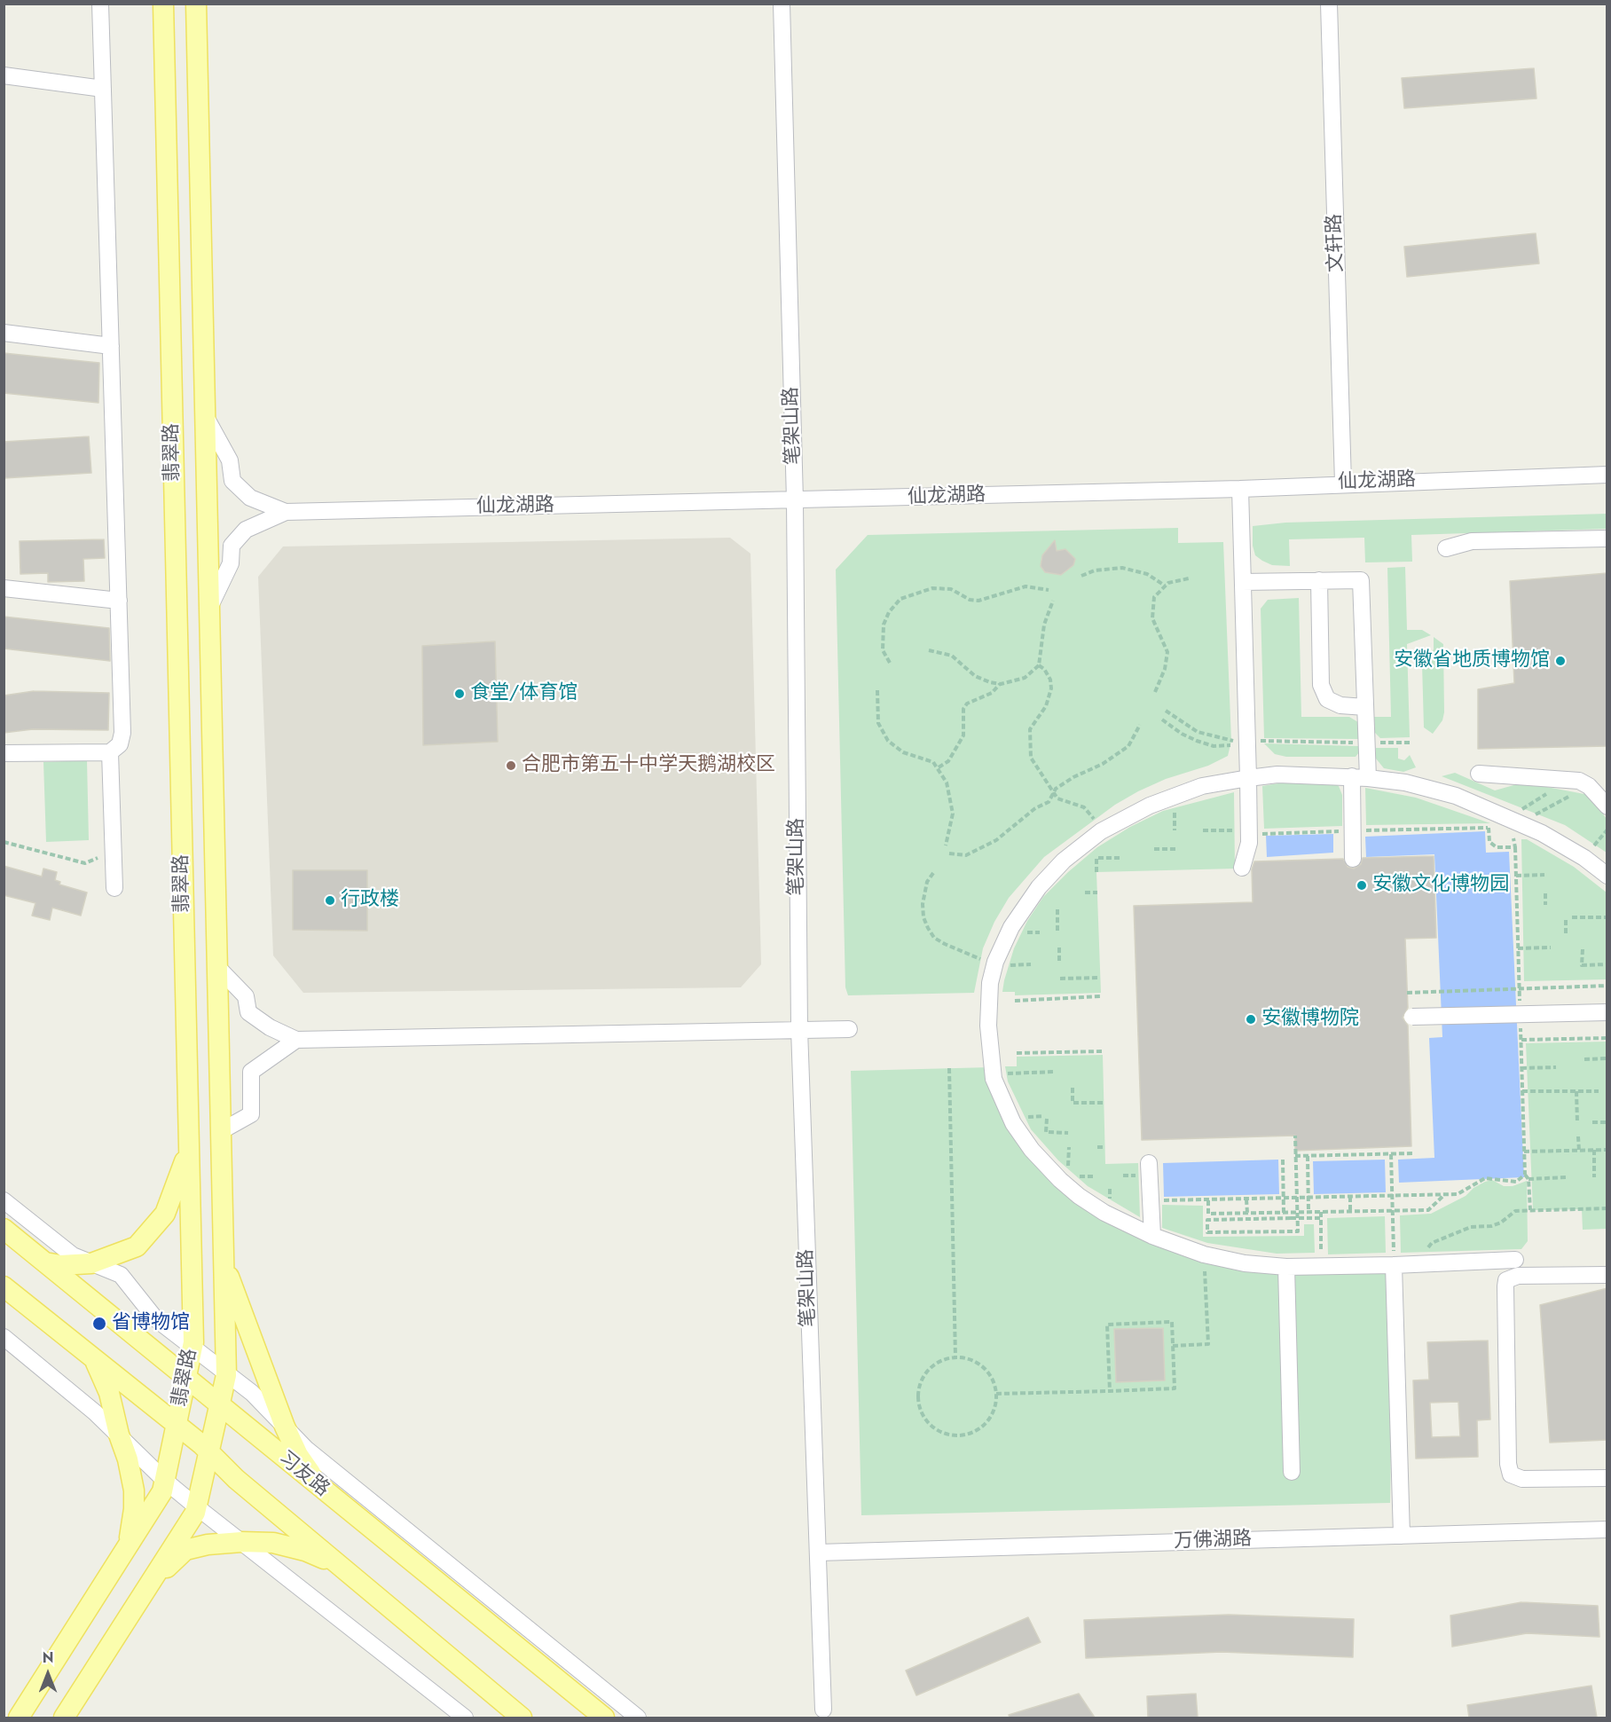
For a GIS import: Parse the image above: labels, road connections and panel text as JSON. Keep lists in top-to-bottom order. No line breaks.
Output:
{"streets":{"main road":["翡翠路","习友路"],"street":["文轩路","笔架山路","仙龙湖路","万佛湖路"]},"crossings":[["文轩路","仙龙湖路"],["笔架山路","仙龙湖路"],["笔架山路","万佛湖路"],["翡翠路","习友路"]],"places":["安徽省地质博物馆","食堂/体育馆","合肥市第五十中学天鹅湖校区","安徽文化博物园","行政楼","安徽博物院","省博物馆"],"north":"top"}
